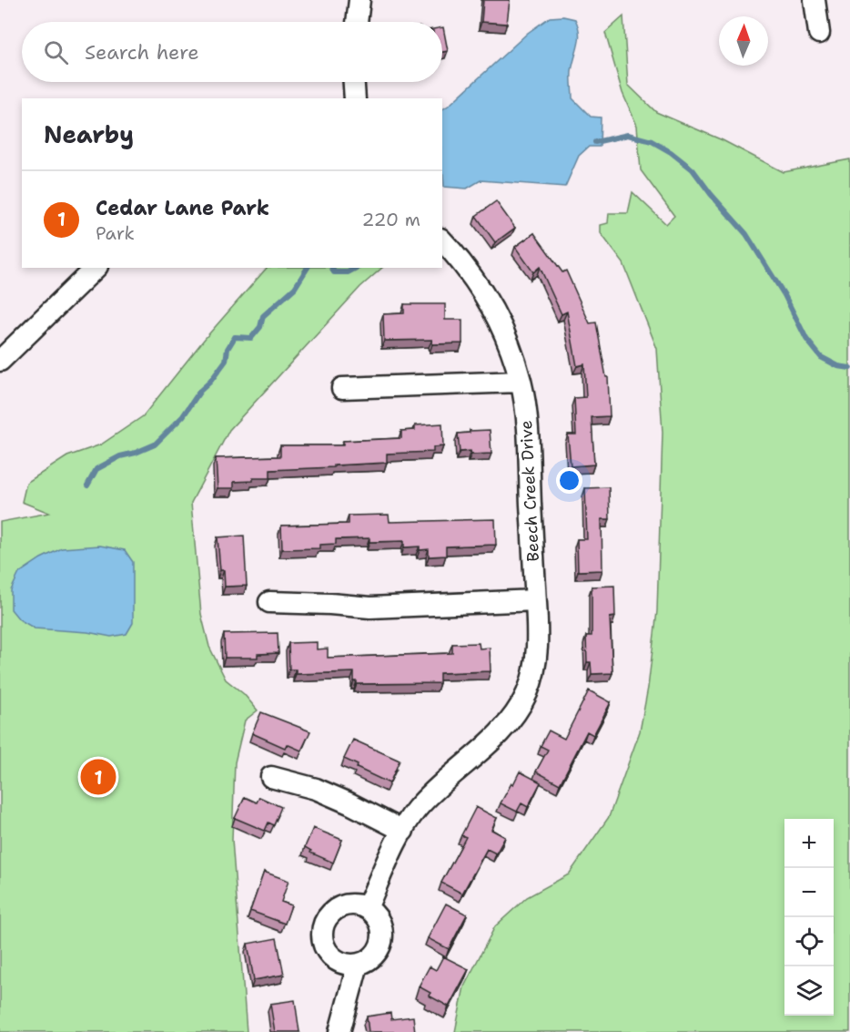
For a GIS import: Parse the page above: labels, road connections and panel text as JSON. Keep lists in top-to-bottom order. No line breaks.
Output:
{"streets":{"street":["Beech Creek Drive"]},"north":"top","page":{"search":"Search here","heading":"Nearby","list":[{"mark":"1","name":"Cedar Lane Park","note":"Park","value":"220 m"}],"pins":"1","map_buttons":["+","−"]}}
